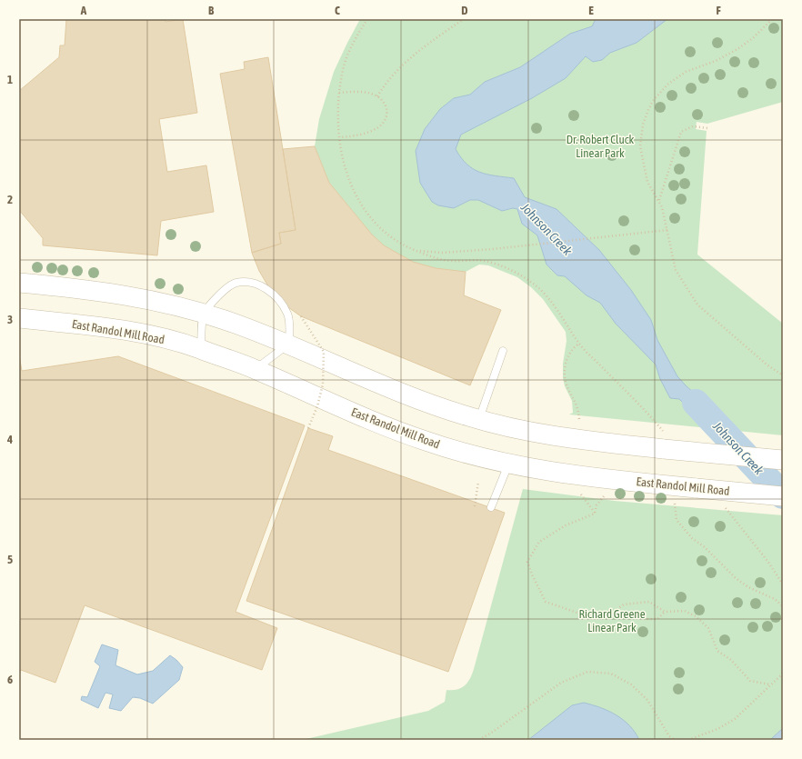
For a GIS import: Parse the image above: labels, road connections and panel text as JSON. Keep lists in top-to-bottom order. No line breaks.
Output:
{"streets":{"main road":["East Randol Mill Road"]},"water":["Johnson Creek"],"parks":["Dr. Robert Cluck Linear Park","Richard Greene Linear Park"],"grid":{"columns":["A","B","C","D","E","F"],"rows":["1","2","3","4","5","6"]}}
